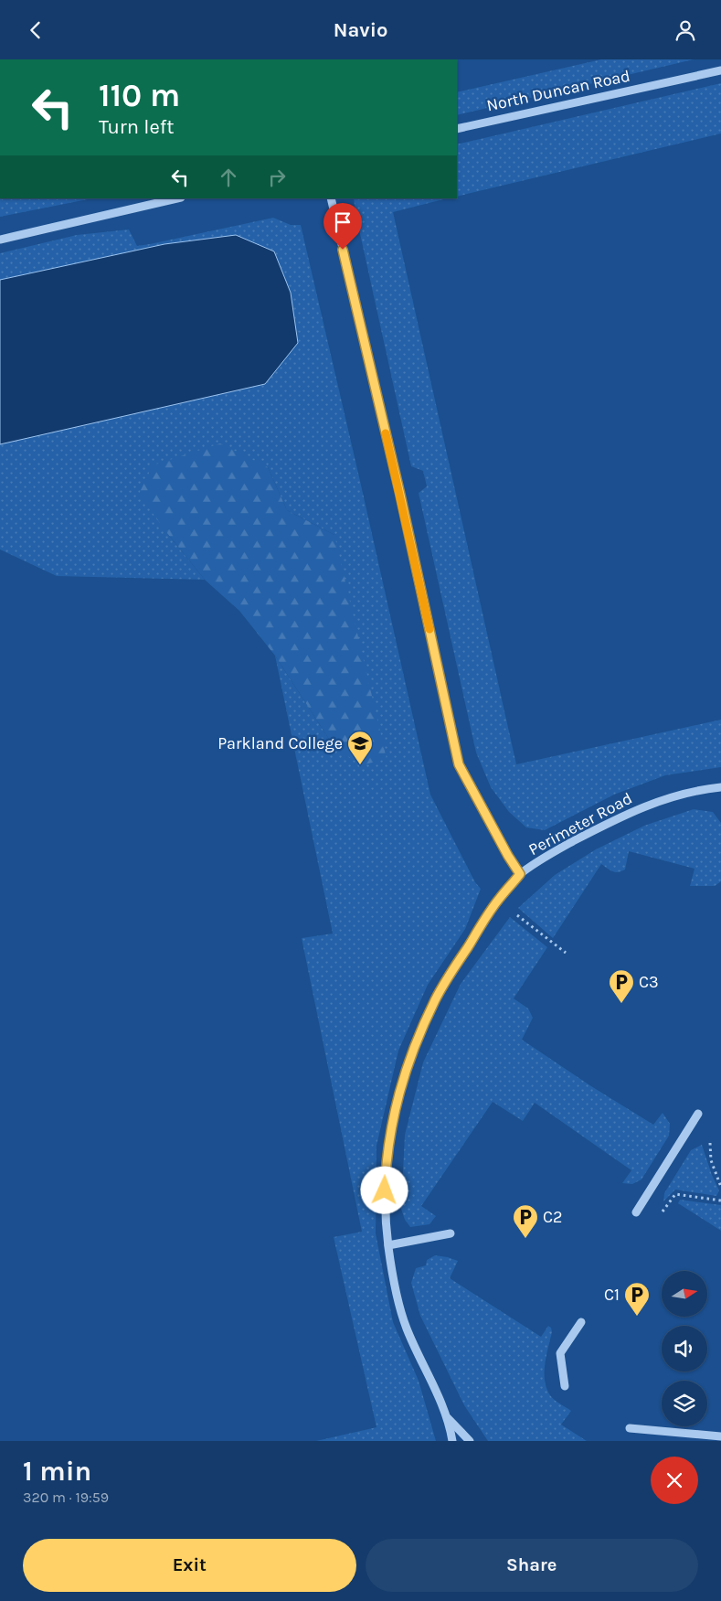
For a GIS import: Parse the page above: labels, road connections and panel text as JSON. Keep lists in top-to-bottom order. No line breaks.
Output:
{"streets":{"street":["North Duncan Road","Perimeter Road"]},"places":{"school or university":["Parkland College"],"parking":["C3","C2","C1"]},"north":"right","page":{"header":"Navio","turn":["110 m","Turn left"],"heading":["1 min","320 m · 19:59"],"buttons":["Exit","Share"]}}
